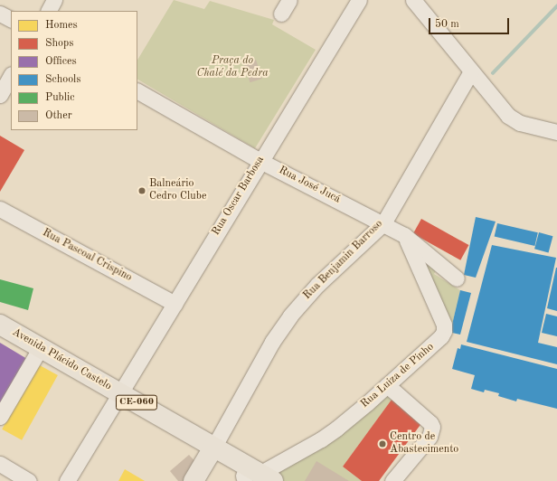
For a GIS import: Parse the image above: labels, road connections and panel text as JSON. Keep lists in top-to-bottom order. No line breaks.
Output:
{"streets":{"main road":["Avenida Plácido Castelo","CE-060"],"street":["Rua José Jucá","Rua Oscar Barbosa","Rua Pascoal Crispino","Rua Benjamin Barroso","Rua Luiza de Pinho"]},"crossings":[["Rua José Jucá","Rua Oscar Barbosa"],["Rua José Jucá","Rua Benjamin Barroso"],["Rua José Jucá","Rua Luiza de Pinho"],["Rua Oscar Barbosa","Rua Pascoal Crispino"],["Rua Oscar Barbosa","Avenida Plácido Castelo"],["Rua Benjamin Barroso","Avenida Plácido Castelo"],["Avenida Plácido Castelo","Rua Luiza de Pinho"]],"parks":["Praça do Chalé da Pedra"],"places":["Balneário Cedro Clube","Centro de Abastecimento"],"legend":["Homes","Shops","Offices","Schools","Public","Other"],"scale_bar":"50 m"}
